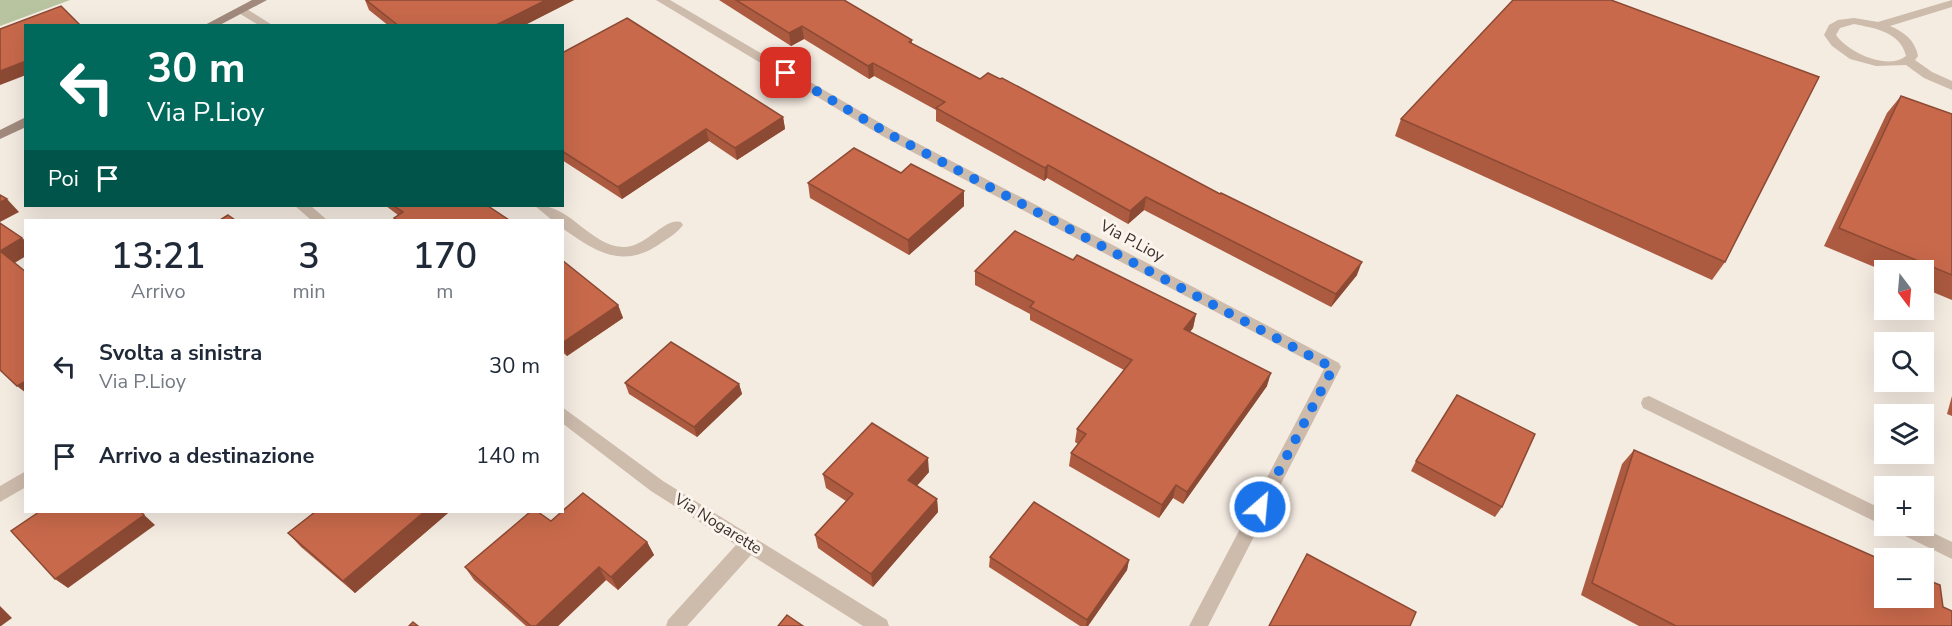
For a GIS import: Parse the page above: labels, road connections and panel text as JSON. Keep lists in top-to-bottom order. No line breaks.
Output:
{"streets":{"street":["Via P.Lioy","Via Nogarette"]},"north":"bottom","page":{"turn":["30 m","Via P.Lioy"],"then":"Poi","eta":["13:21","Arrivo","3","min","170","m"],"map_buttons":["+","−"],"list":[{"name":"Svolta a sinistra","note":"Via P.Lioy","value":"30 m"},{"name":"Arrivo a destinazione","value":"140 m"}]}}
